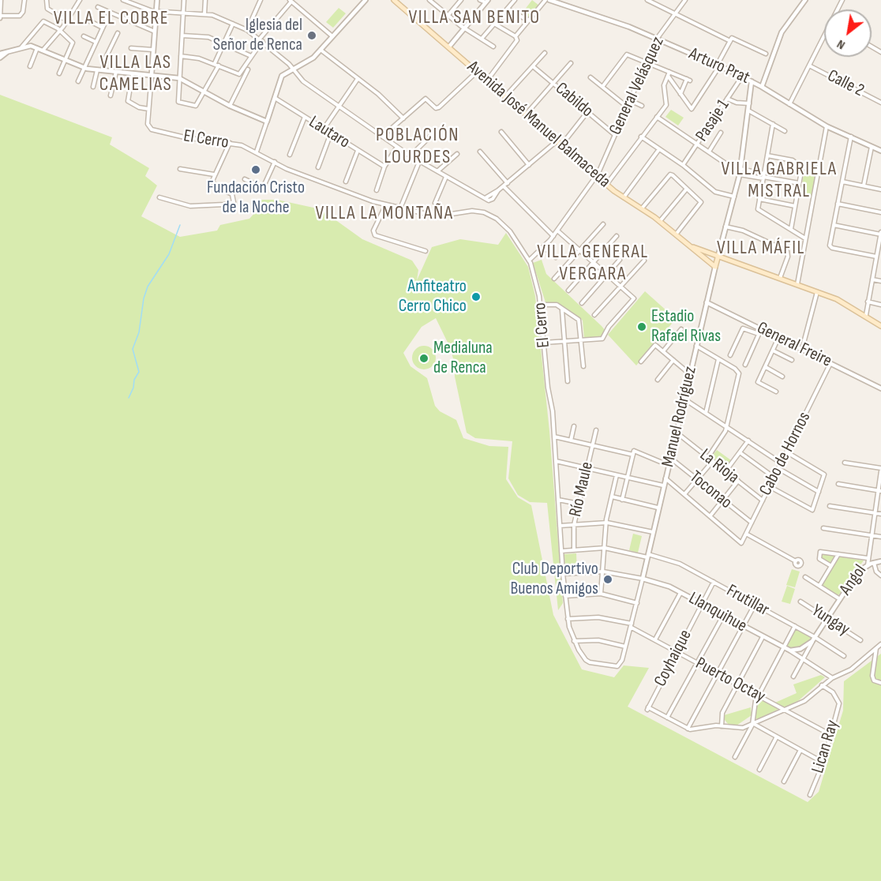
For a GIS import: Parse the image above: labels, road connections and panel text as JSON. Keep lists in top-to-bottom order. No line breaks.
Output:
{"streets":{"main road":["Avenida José Manuel Balmaceda","Manuel Rodríguez"],"street":["Arturo Prat","Calle 2","General Velásquez","Cabildo","Pasaje 1","Lautaro","El Cerro","General Freire","Cabo de Hornos","La Rioja","Río Maule","Toconao","Angol","Frutillar","Llanquihue","Yungay","Coyhaique","Puerto Octay","Lican Ray"]},"crossings":[["Arturo Prat","General Velásquez"],["Arturo Prat","Pasaje 1"],["Arturo Prat","Manuel Rodríguez"],["General Velásquez","Cabildo"],["General Velásquez","Avenida José Manuel Balmaceda"],["General Velásquez","El Cerro"],["Avenida José Manuel Balmaceda","Manuel Rodríguez"],["El Cerro","Manuel Rodríguez"],["El Cerro","Frutillar"],["El Cerro","Puerto Octay"],["General Freire","Manuel Rodríguez"],["General Freire","Cabo de Hornos"],["Manuel Rodríguez","La Rioja"],["Manuel Rodríguez","Toconao"],["Manuel Rodríguez","Frutillar"],["Manuel Rodríguez","Llanquihue"],["Manuel Rodríguez","Puerto Octay"],["Cabo de Hornos","La Rioja"],["Cabo de Hornos","Toconao"],["Río Maule","Frutillar"],["Angol","Frutillar"],["Angol","Llanquihue"],["Angol","Yungay"],["Frutillar","Coyhaique"],["Llanquihue","Coyhaique"],["Coyhaique","Puerto Octay"],["Puerto Octay","Lican Ray"]],"districts":["VILLA SAN BENITO","VILLA EL COBRE","VILLA LAS CAMELIAS","POBLACIÓN LOURDES","VILLA GABRIELA MISTRAL","VILLA LA MONTAÑA","VILLA MÁFIL","VILLA GENERAL VERGARA"],"places":["Iglesia del Señor de Renca","Fundación Cristo de la Noche","Anfiteatro Cerro Chico","Estadio Rafael Rivas","Medialuna de Renca","Club Deportivo Buenos Amigos"],"north":"bottom left"}
